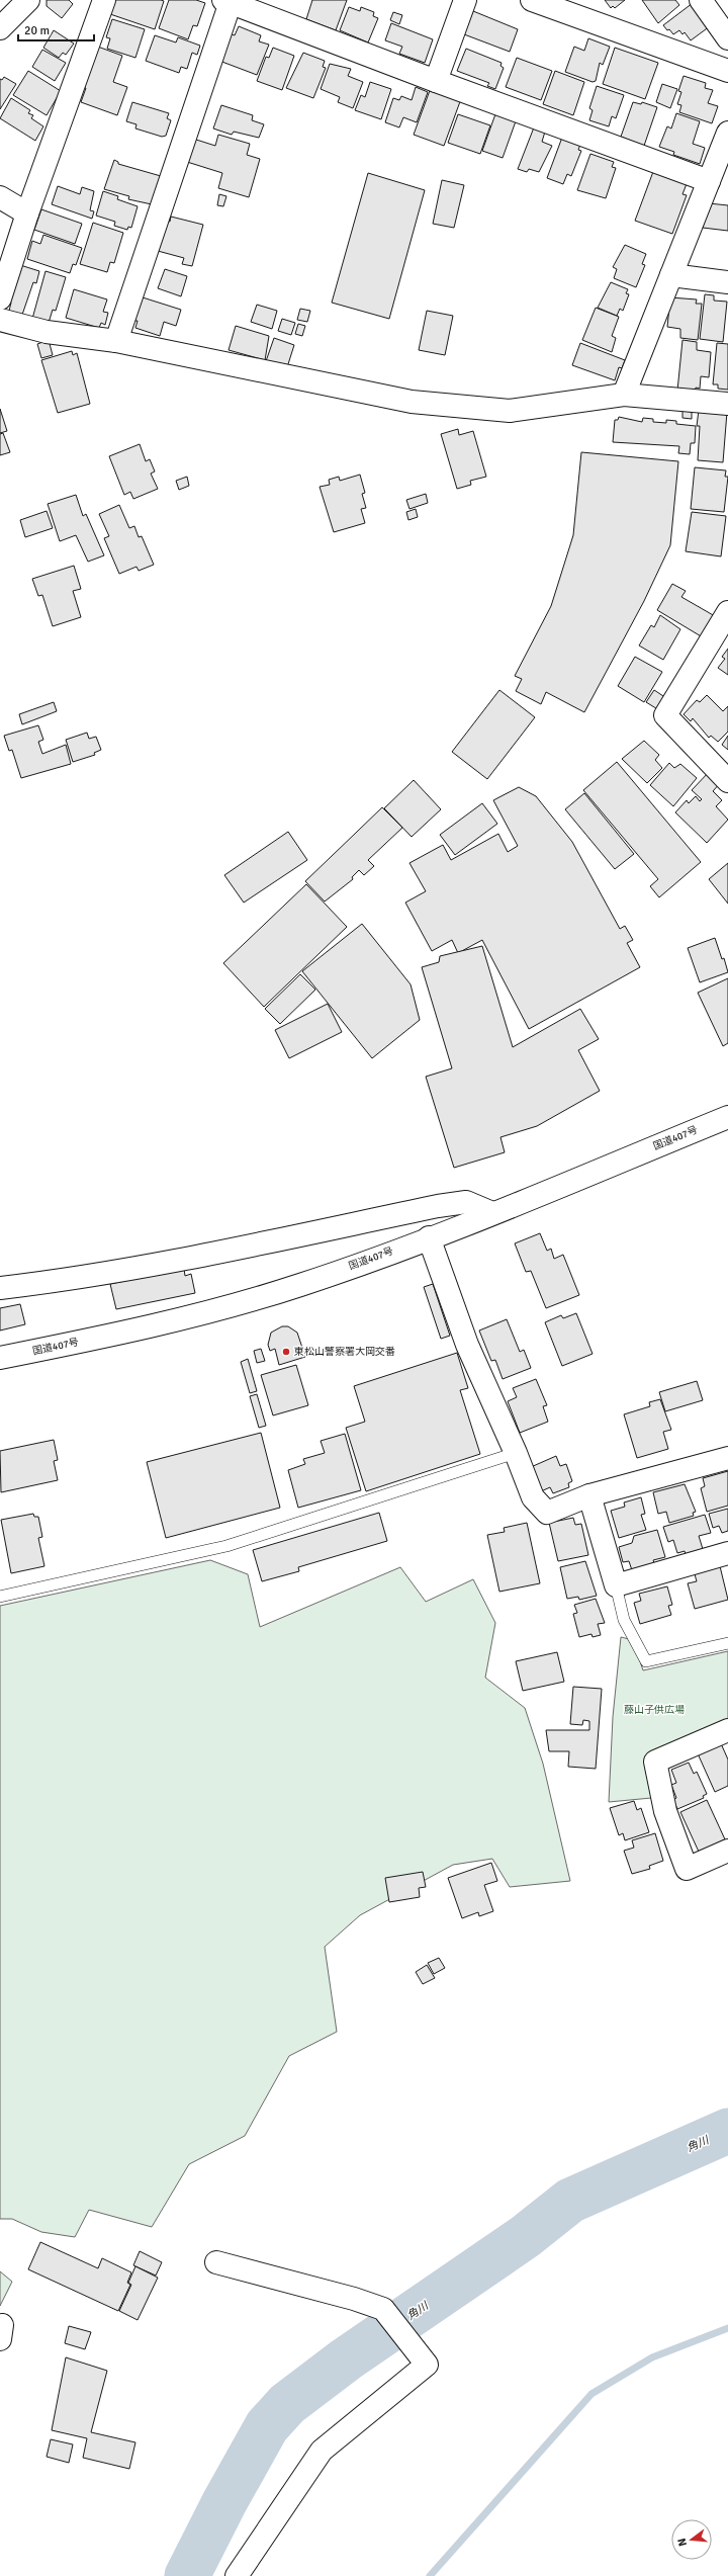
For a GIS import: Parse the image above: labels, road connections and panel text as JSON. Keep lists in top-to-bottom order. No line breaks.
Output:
{"streets":{"main road":["国道407号"]},"water":["角川"],"parks":["藤山子供広場"],"places":["東松山警察署大岡交番"],"scale_bar":"20 m","north":"left"}
